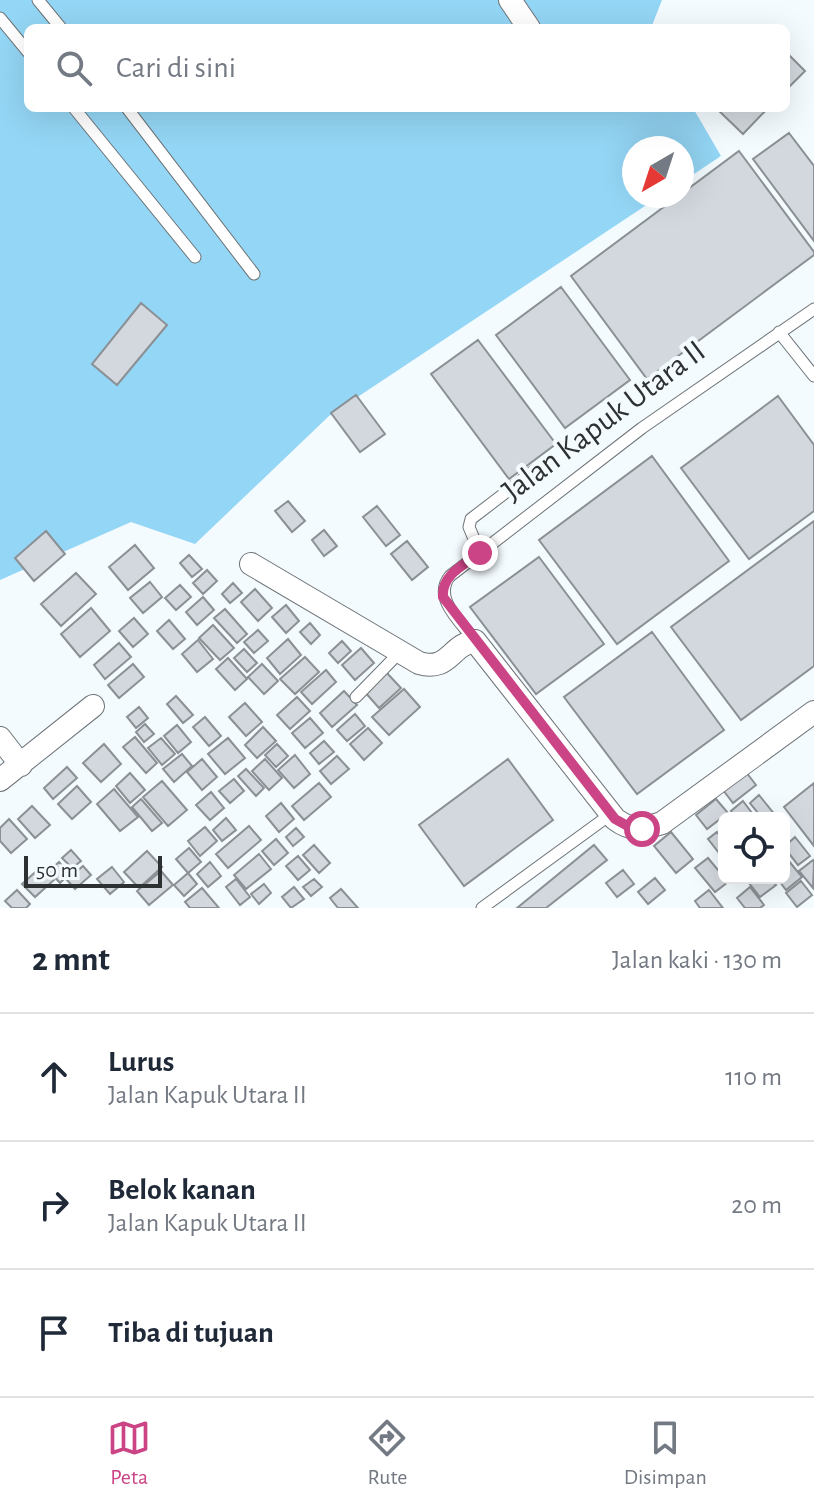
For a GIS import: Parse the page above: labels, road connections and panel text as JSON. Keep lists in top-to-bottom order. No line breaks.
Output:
{"streets":{"street":["Jalan Kapuk Utara II"]},"scale_bar":"50 m","north":"bottom left","page":{"search":"Cari di sini","scale":"50 m","heading":["2 mnt","Jalan kaki · 130 m"],"list":[["Lurus","Jalan Kapuk Utara II","110 m"],["Belok kanan","Jalan Kapuk Utara II","20 m"],"Tiba di tujuan"],"nav":["Peta","Rute","Disimpan"]}}
